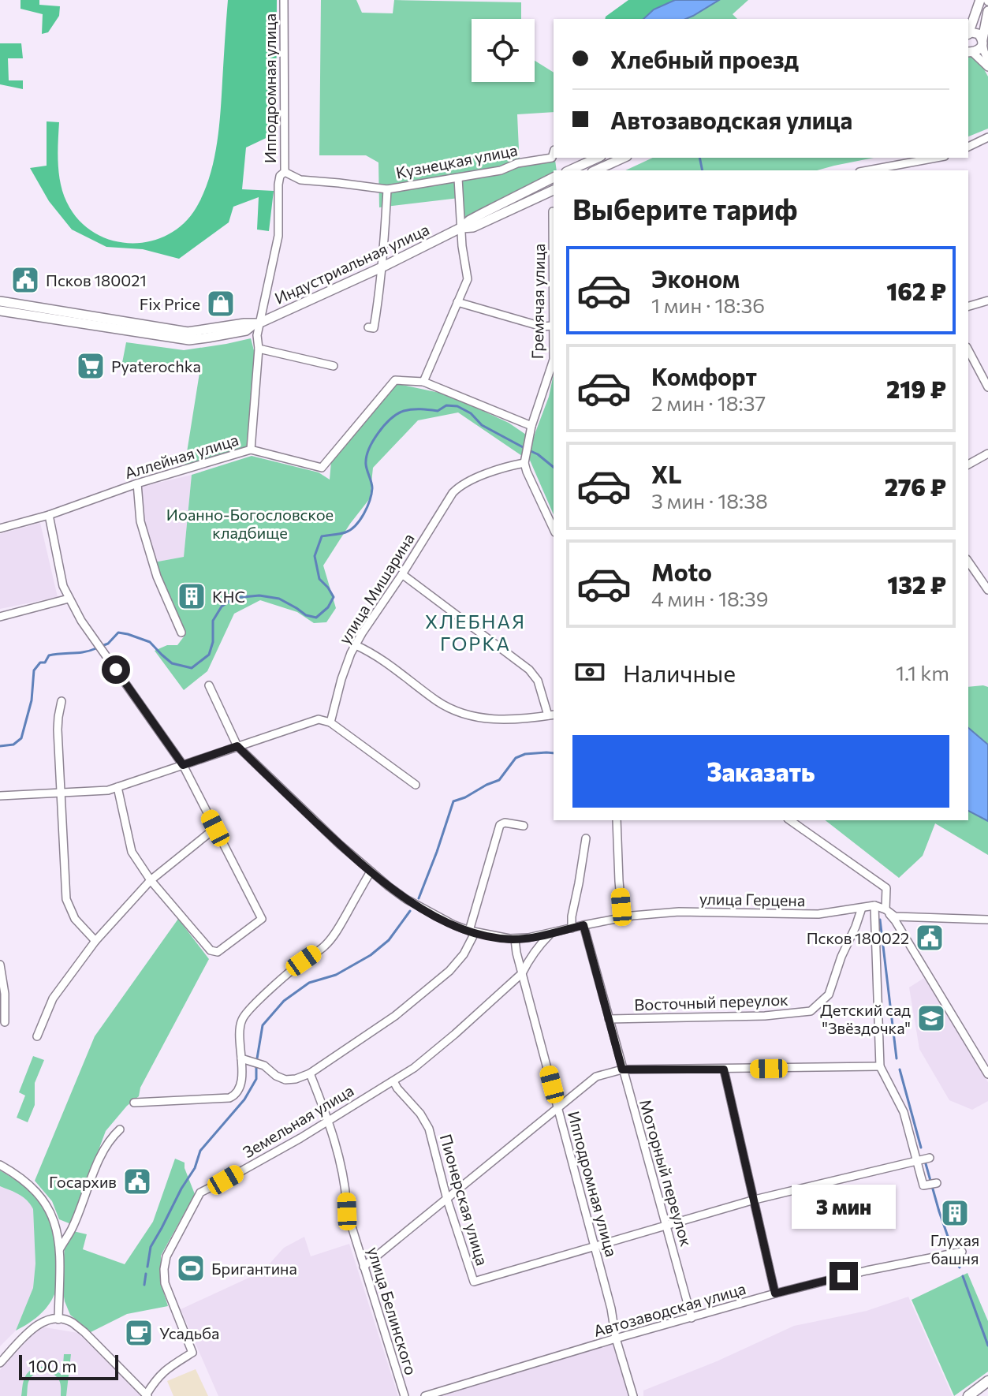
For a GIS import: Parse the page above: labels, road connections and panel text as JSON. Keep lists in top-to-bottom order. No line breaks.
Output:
{"streets":{"street":["Ипподромная улица","Кузнецкая улица","Индустриальная улица","Гремячая улица","Аллейная улица","улица Мишарина","улица Герцена","Восточный переулок","Земельная улица","Моторный переулок","Пионерская улица","Автозаводская улица","улица Белинского"]},"crossings":[["Ипподромная улица","Кузнецкая улица"],["Ипподромная улица","Индустриальная улица"],["Ипподромная улица","Аллейная улица"],["Ипподромная улица","улица Герцена"],["Ипподромная улица","Земельная улица"],["Ипподромная улица","Пионерская улица"],["Ипподромная улица","Автозаводская улица"],["Гремячая улица","улица Мишарина"],["улица Герцена","Восточный переулок"],["улица Герцена","Земельная улица"],["улица Герцена","Моторный переулок"],["Восточный переулок","Моторный переулок"],["Земельная улица","Пионерская улица"],["Земельная улица","улица Белинского"],["Моторный переулок","Пионерская улица"],["Моторный переулок","Автозаводская улица"]],"districts":["ХЛЕБНАЯ ГОРКА"],"parks":["Иоанно-Богословское кладбище"],"places":{"public building":["Псков 180021","Псков 180022","Госархив"],"shop":["Fix Price"],"supermarket":["Pyaterochka"],"building":["КНС","Глухая башня"],"school or university":["Детский сад \"Звёздочка\""],"sports":["Бригантина"],"cafe":["Усадьба"]},"scale_bar":"100 m","page":{"banner":["Хлебный проезд","Автозаводская улица"],"heading":"Выберите тариф","list":[{"name":"Эконом","note":"1 мин · 18:36","value":"162 ₽"},{"name":"Комфорт","note":"2 мин · 18:37","value":"219 ₽"},{"name":"XL","note":"3 мин · 18:38","value":"276 ₽"},{"name":"Moto","note":"4 мин · 18:39","value":"132 ₽"}],"pay":["Наличные","1.1 km"],"buttons":"Заказать","bubble":"3 мин","scale":"100 m"}}
